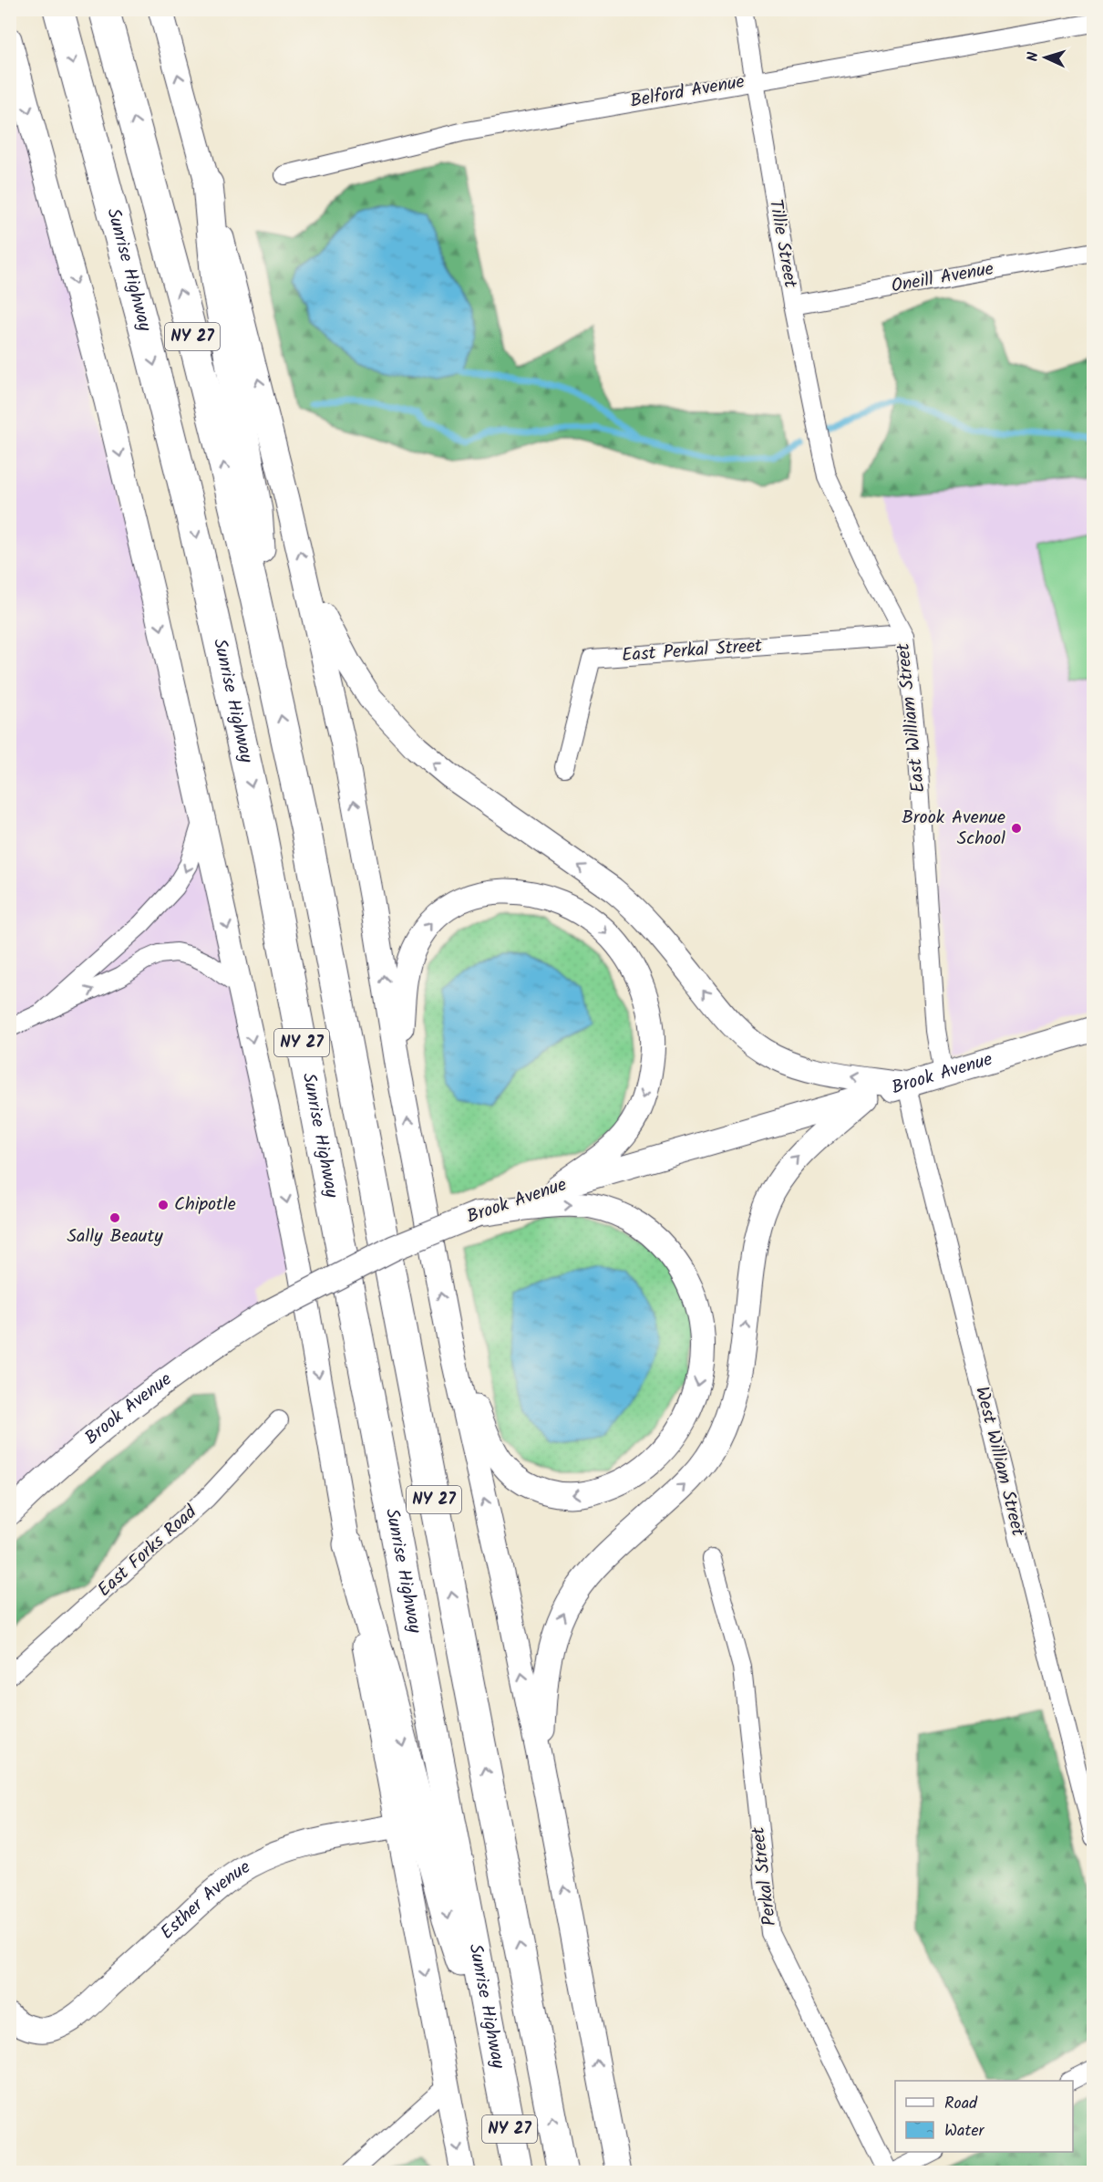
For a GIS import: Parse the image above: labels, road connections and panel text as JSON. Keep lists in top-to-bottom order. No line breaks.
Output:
{"streets":{"highway":["Sunrise Highway","NY 27"],"main road":["Brook Avenue","Esther Avenue"],"street":["Belford Avenue","Tillie Street","Oneill Avenue","East Perkal Street","East William Street","West William Street","East Forks Road","Perkal Street"]},"crossings":[["Belford Avenue","Tillie Street"],["Tillie Street","Oneill Avenue"],["Tillie Street","East William Street"],["East Perkal Street","East William Street"],["East William Street","Brook Avenue"],["Brook Avenue","West William Street"]],"places":["Brook Avenue School","Chipotle","Sally Beauty"],"legend":["Road","Water"],"north":"left"}
